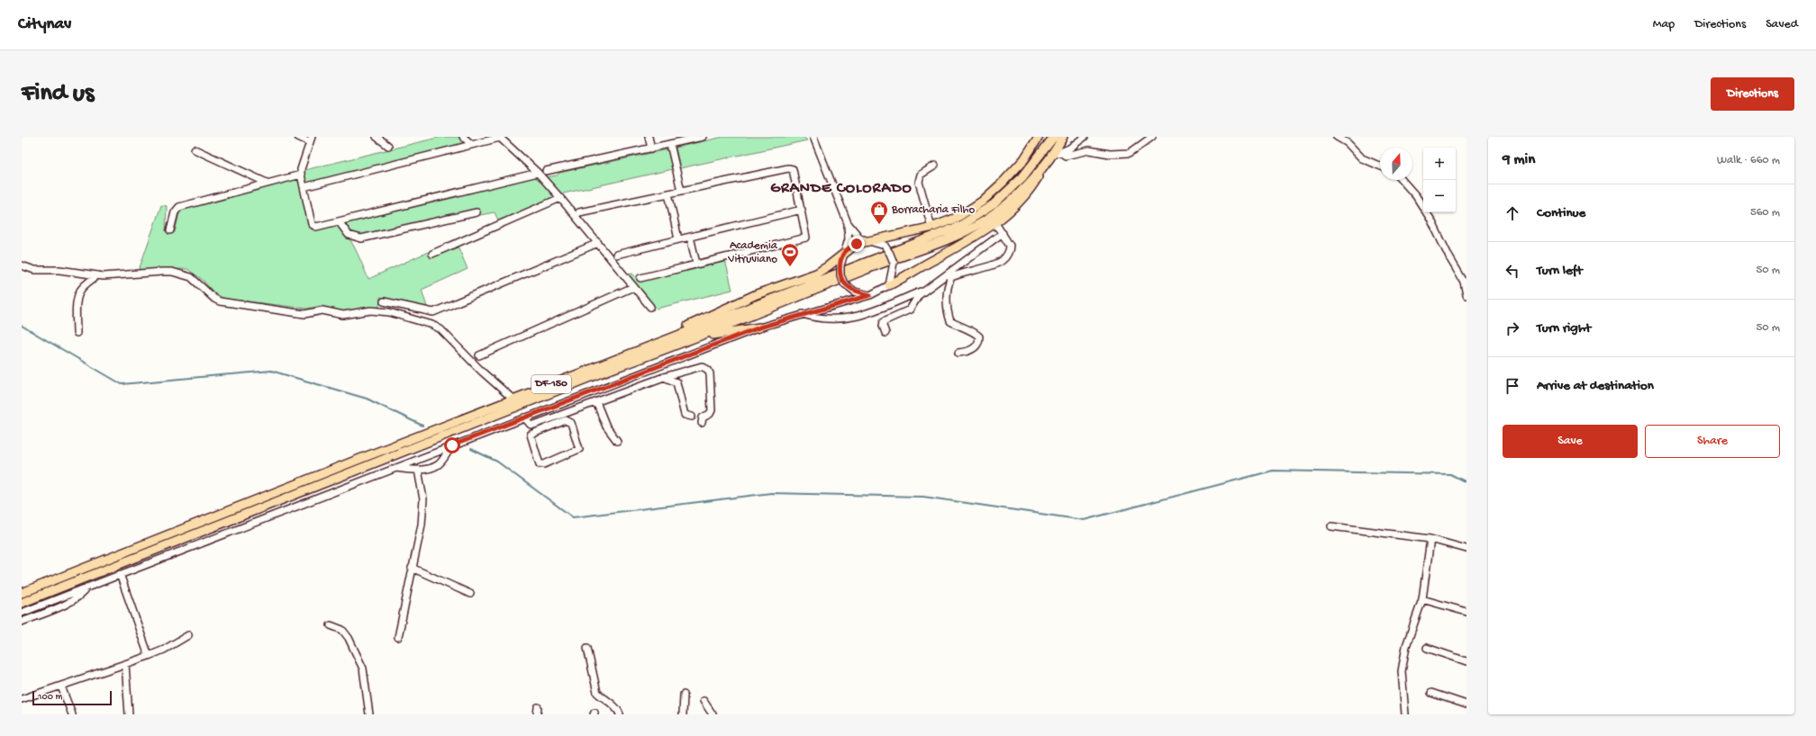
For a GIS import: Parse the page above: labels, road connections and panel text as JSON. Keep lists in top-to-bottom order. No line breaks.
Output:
{"streets":{"main road":["DF-150"]},"districts":["GRANDE COLORADO"],"places":{"shop":["Borracharia Filho"],"sports":["Academia Vitruviano"]},"scale_bar":"100 m","north":"top","page":{"header":"Citynav","nav":["Map","Directions","Saved"],"buttons":["Directions",["Save","Share"]],"title":"Find us","heading":["9 min","Walk · 660 m"],"map_buttons":["+","−"],"list":[["Continue","560 m"],["Turn left","50 m"],["Turn right","50 m"],"Arrive at destination"],"scale":"100 m"}}
